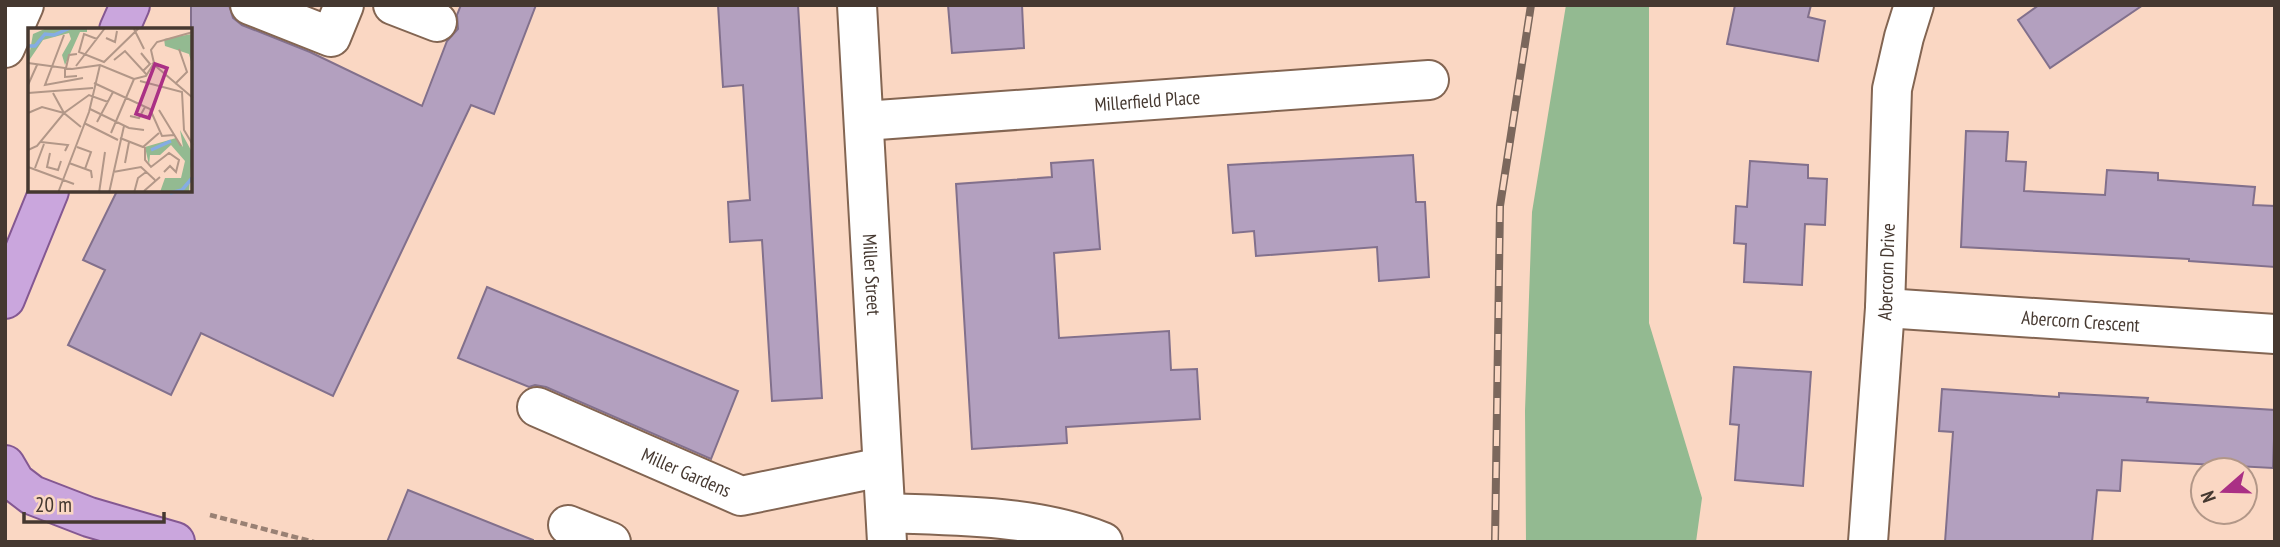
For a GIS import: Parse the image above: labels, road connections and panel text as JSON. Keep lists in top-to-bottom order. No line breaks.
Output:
{"streets":{"street":["Millerfield Place","Abercorn Drive","Miller Street","Abercorn Crescent","Miller Gardens"]},"crossings":[["Millerfield Place","Miller Street"],["Abercorn Drive","Abercorn Crescent"],["Miller Street","Miller Gardens"]],"scale_bar":"20 m","north":"left"}
